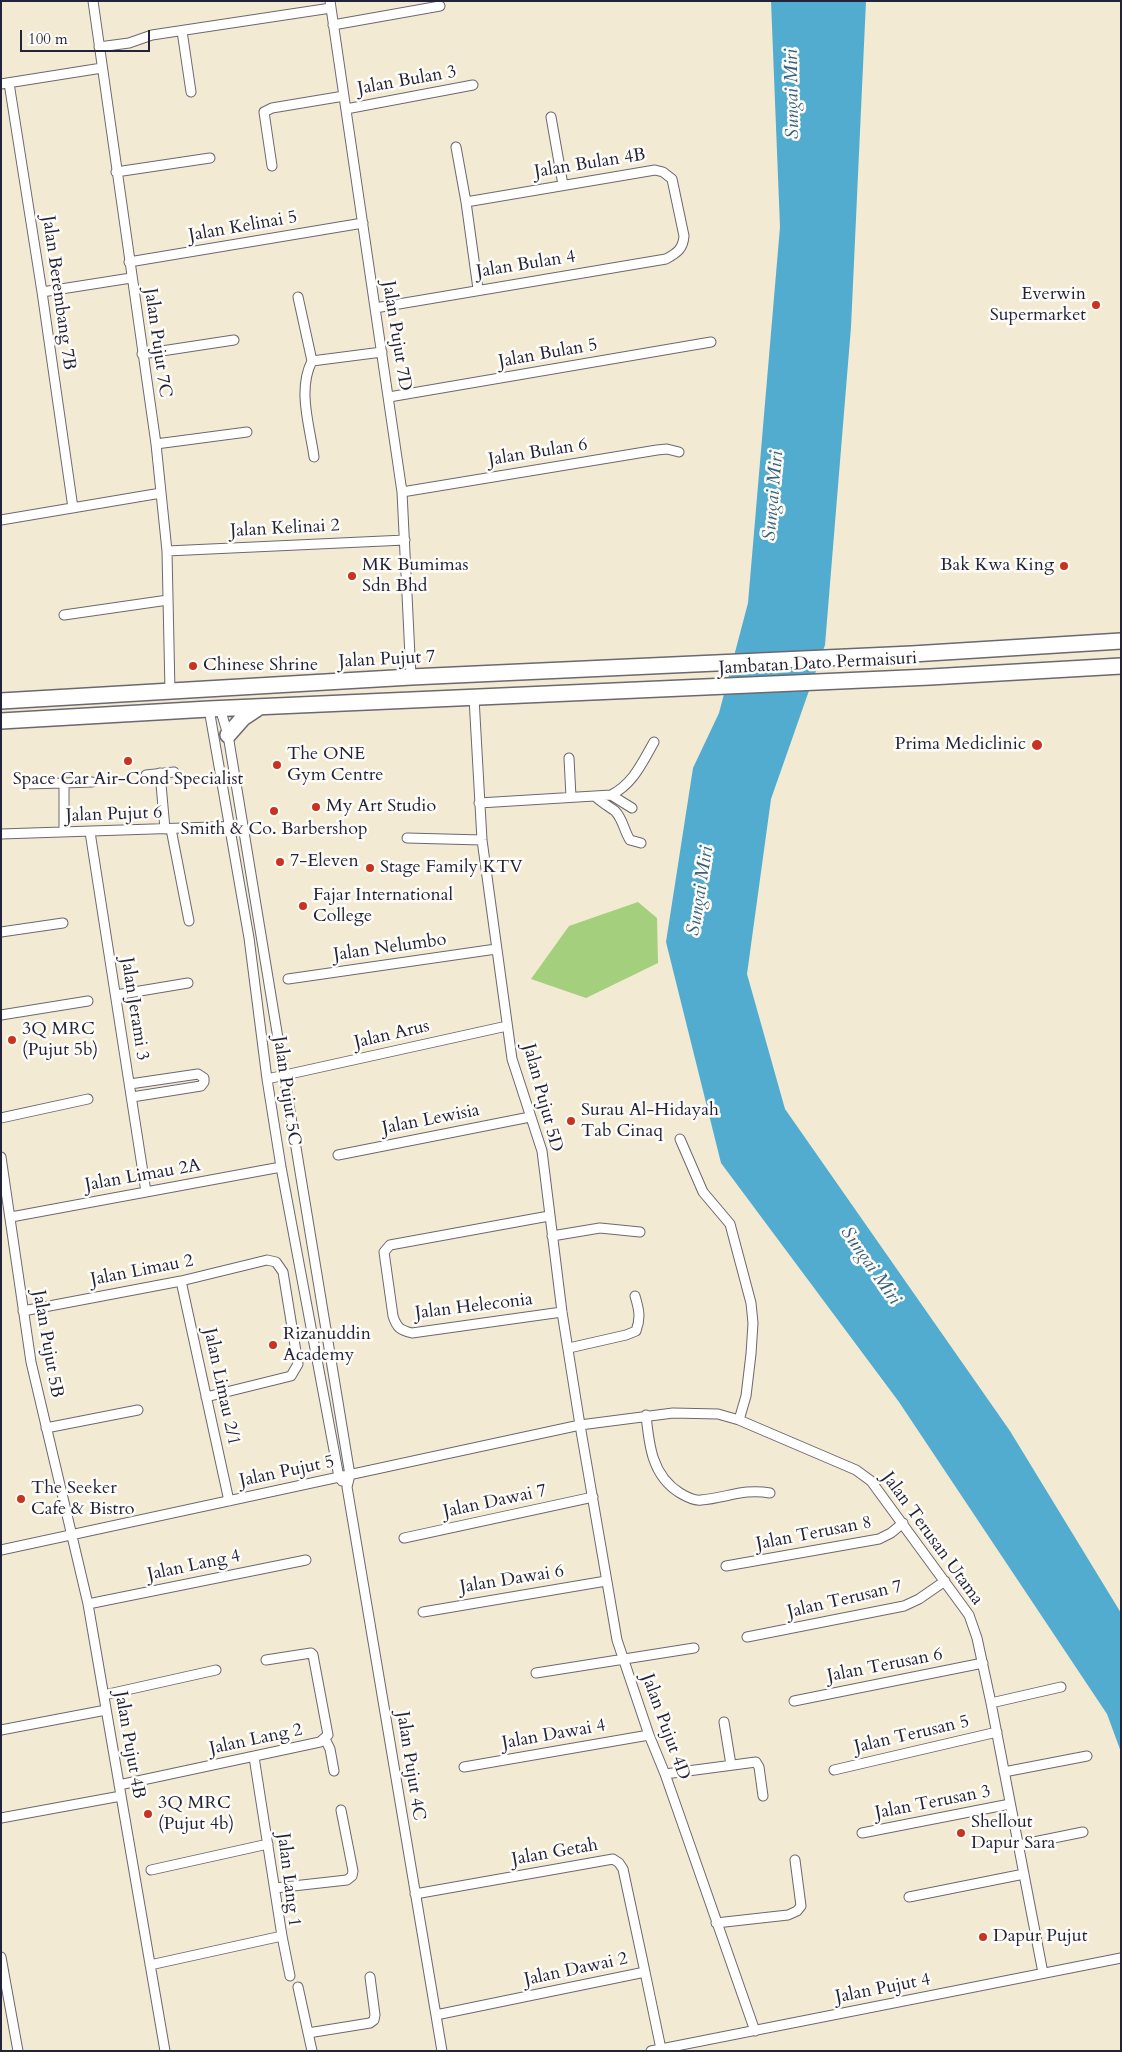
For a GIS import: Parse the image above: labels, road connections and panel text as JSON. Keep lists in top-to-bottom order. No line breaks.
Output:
{"streets":{"main road":["Jalan Pujut 7","Jambatan Dato Permaisuri"],"street":["Jalan Bulan 3","Jalan Bulan 4B","Jalan Kelinai 5","Jalan Bulan 4","Jalan Berembang 7B","Jalan Pujut 7D","Jalan Pujut 7C","Jalan Bulan 5","Jalan Bulan 6","Jalan Kelinai 2","Jalan Pujut 6","Jalan Nelumbo","Jalan Jerami 3","Jalan Arus","Jalan Pujut 5C","Jalan Pujut 5D","Jalan Lewisia","Jalan Limau 2A","Jalan Limau 2","Jalan Heleconia","Jalan Pujut 5B","Jalan Limau 2/1","Jalan Pujut 5","Jalan Dawai 7","Jalan Terusan 8","Jalan Terusan Utama","Jalan Lang 4","Jalan Dawai 6","Jalan Terusan 7","Jalan Terusan 6","Jalan Pujut 4D","Jalan Dawai 4","Jalan Terusan 5","Jalan Lang 2","Jalan Pujut 4B","Jalan Pujut 4C","Jalan Terusan 3","Jalan Getah","Jalan Lang 1","Jalan Dawai 2","Jalan Pujut 4"]},"crossings":[["Jalan Bulan 3","Jalan Pujut 7D"],["Jalan Bulan 4B","Jalan Bulan 4"],["Jalan Kelinai 5","Jalan Pujut 7D"],["Jalan Kelinai 5","Jalan Pujut 7C"],["Jalan Bulan 4","Jalan Pujut 7D"],["Jalan Pujut 7D","Jalan Bulan 5"],["Jalan Pujut 7D","Jalan Bulan 6"],["Jalan Pujut 7D","Jalan Kelinai 2"],["Jalan Pujut 7D","Jalan Pujut 7"],["Jalan Pujut 7C","Jalan Kelinai 2"],["Jalan Pujut 7C","Jalan Pujut 7"],["Jalan Pujut 7","Jambatan Dato Permaisuri"],["Jambatan Dato Permaisuri","Jalan Pujut 5D"],["Jalan Pujut 6","Jalan Jerami 3"],["Jalan Pujut 6","Jalan Pujut 5C"],["Jalan Nelumbo","Jalan Pujut 5D"],["Jalan Jerami 3","Jalan Limau 2A"],["Jalan Arus","Jalan Pujut 5C"],["Jalan Arus","Jalan Pujut 5D"],["Jalan Pujut 5C","Jalan Limau 2A"],["Jalan Pujut 5C","Jalan Pujut 5"],["Jalan Pujut 5D","Jalan Lewisia"],["Jalan Pujut 5D","Jalan Heleconia"],["Jalan Pujut 5D","Jalan Pujut 5"],["Jalan Pujut 5D","Jalan Terusan Utama"],["Jalan Pujut 5D","Jalan Pujut 4D"],["Jalan Limau 2A","Jalan Pujut 5B"],["Jalan Limau 2","Jalan Pujut 5B"],["Jalan Limau 2","Jalan Limau 2/1"],["Jalan Pujut 5B","Jalan Pujut 5"],["Jalan Pujut 5B","Jalan Pujut 4B"],["Jalan Limau 2/1","Jalan Pujut 5"],["Jalan Pujut 5","Jalan Terusan Utama"],["Jalan Pujut 5","Jalan Pujut 4D"],["Jalan Pujut 5","Jalan Pujut 4B"],["Jalan Dawai 7","Jalan Pujut 4D"],["Jalan Terusan 8","Jalan Terusan Utama"],["Jalan Terusan Utama","Jalan Terusan 7"],["Jalan Terusan Utama","Jalan Terusan 6"],["Jalan Terusan Utama","Jalan Pujut 4D"],["Jalan Terusan Utama","Jalan Terusan 5"],["Jalan Terusan Utama","Jalan Terusan 3"],["Jalan Terusan Utama","Jalan Pujut 4"],["Jalan Lang 4","Jalan Pujut 4B"],["Jalan Dawai 6","Jalan Pujut 4D"],["Jalan Pujut 4D","Jalan Dawai 4"],["Jalan Pujut 4D","Jalan Pujut 4"],["Jalan Lang 2","Jalan Pujut 4B"],["Jalan Lang 2","Jalan Lang 1"],["Jalan Pujut 4B","Jalan Lang 1"],["Jalan Pujut 4C","Jalan Getah"],["Jalan Pujut 4C","Jalan Dawai 2"],["Jalan Getah","Jalan Dawai 2"],["Jalan Dawai 2","Jalan Pujut 4"]],"water":["Sungai Miri"],"places":["Everwin Supermarket","Bak Kwa King","MK Bumimas Sdn Bhd","Chinese Shrine","Prima Mediclinic","Space Car Air-Cond Specialist","The ONE Gym Centre","My Art Studio","Smith & Co. Barbershop","7-Eleven","Stage Family KTV","Fajar International College","3Q MRC (Pujut 5b)","Surau Al-Hidayah Tab Cinaq","Rizanuddin Academy","The Seeker Cafe & Bistro","3Q MRC (Pujut 4b)","Shellout Dapur Sara","Dapur Pujut"],"scale_bar":"100 m"}
